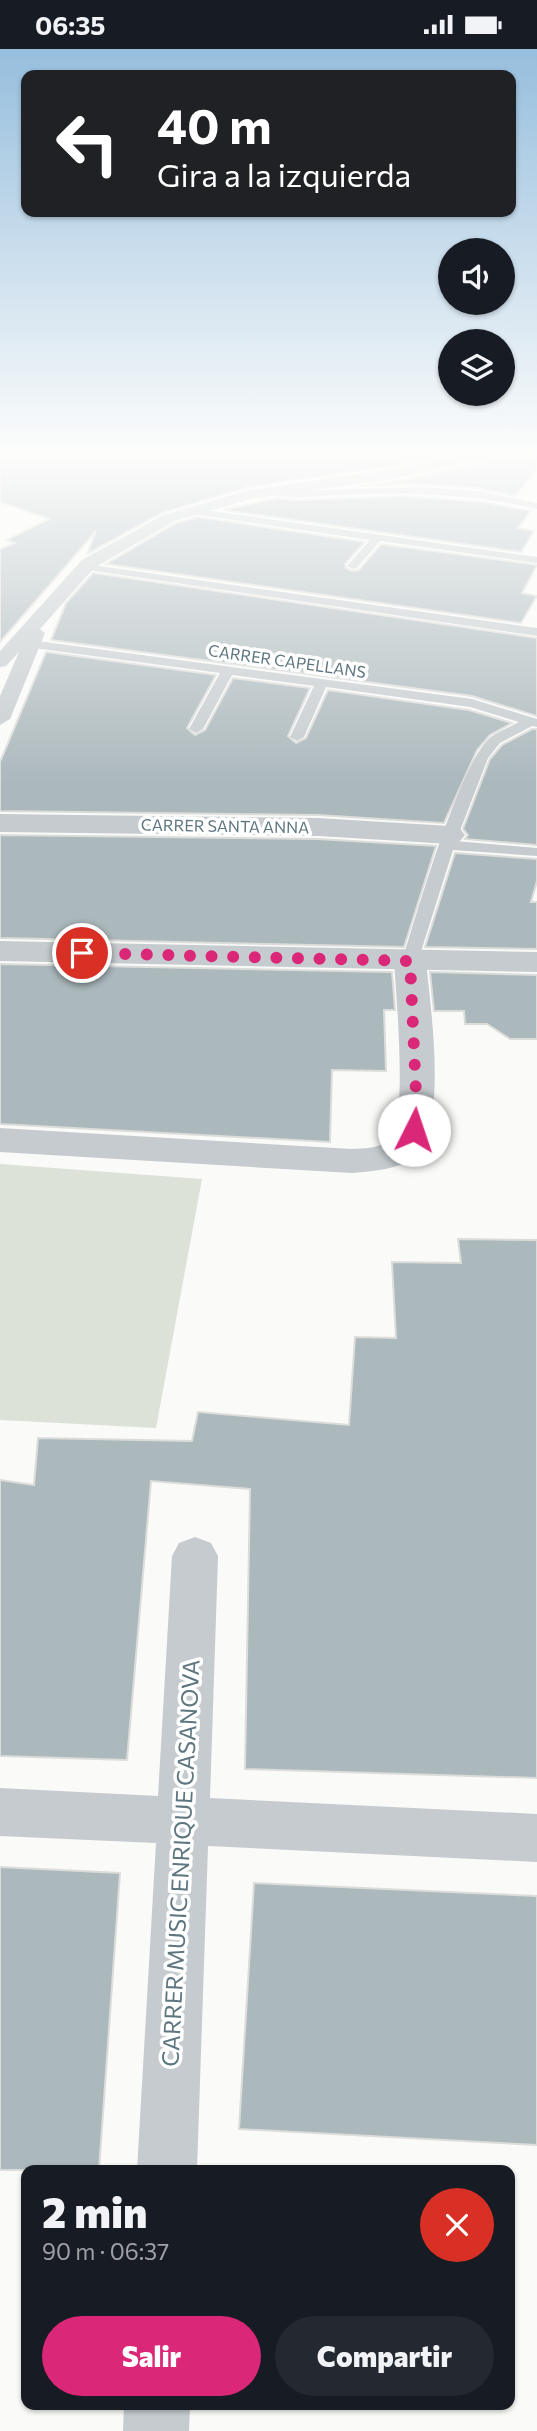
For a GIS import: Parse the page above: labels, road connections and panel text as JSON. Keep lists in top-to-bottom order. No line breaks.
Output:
{"streets":{"street":["CARRER SANTA ANNA","CARRER MUSIC ENRIQUE CASANOVA"],"lane":["CARRER CAPELLANS"]},"page":{"status":"06:35","turn":["40 m","Gira a la izquierda"],"heading":["2 min","90 m · 06:37"],"buttons":["Salir","Compartir"]}}
